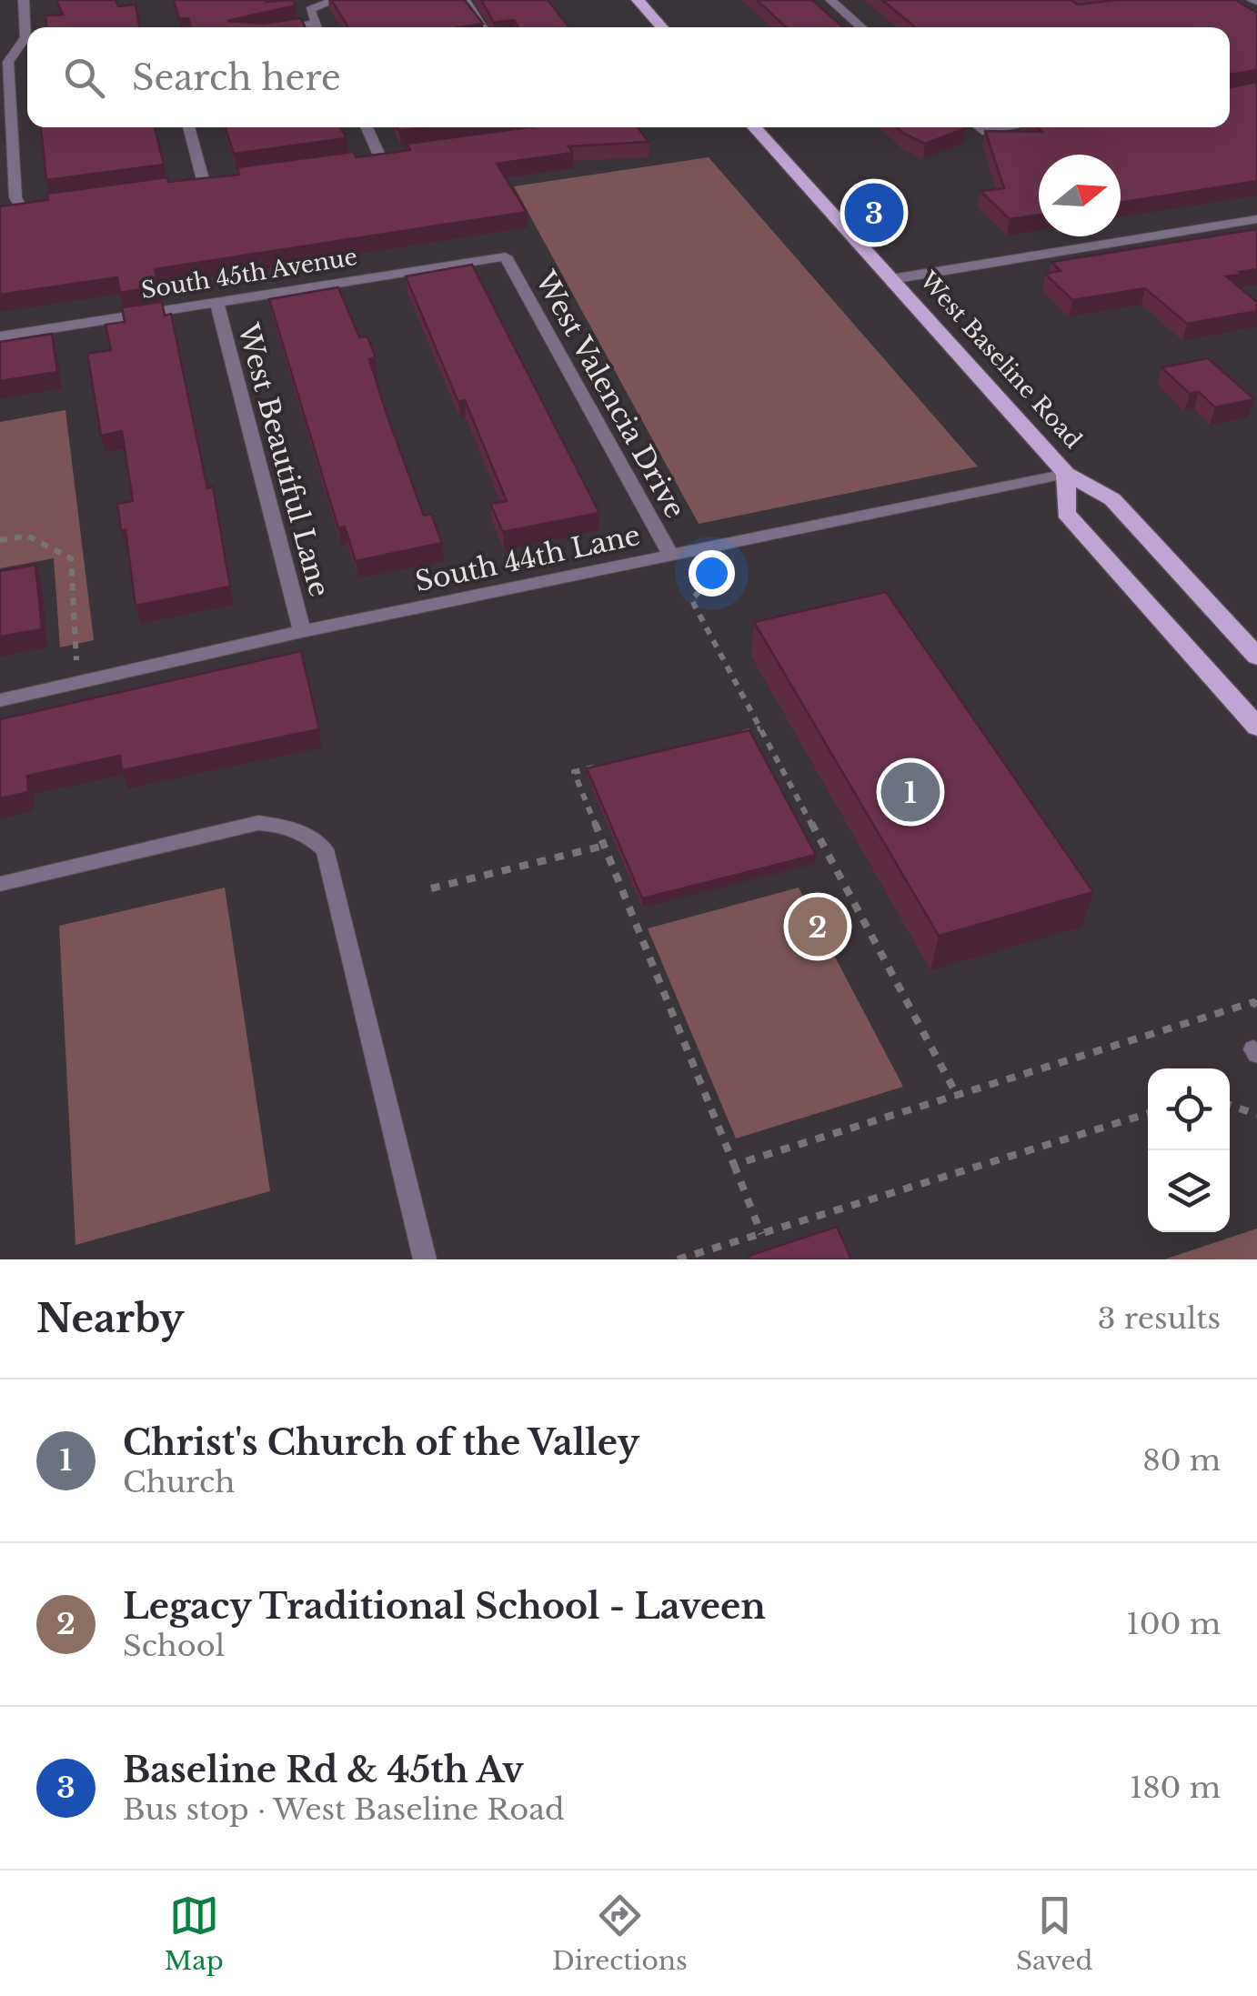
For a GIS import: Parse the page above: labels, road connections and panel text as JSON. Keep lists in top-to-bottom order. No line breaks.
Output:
{"streets":{"main road":["West Baseline Road"],"street":["South 45th Avenue","West Valencia Drive","West Beautiful Lane","South 44th Lane"]},"crossings":[["South 45th Avenue","West Valencia Drive"],["South 45th Avenue","West Beautiful Lane"],["West Baseline Road","South 44th Lane"],["West Valencia Drive","South 44th Lane"],["West Beautiful Lane","South 44th Lane"]],"north":"right","page":{"search":"Search here","pins":["3","1","2"],"heading":["Nearby","3 results"],"list":[{"mark":"1","name":"Christ's Church of the Valley","note":"Church","value":"80 m"},{"mark":"2","name":"Legacy Traditional School - Laveen","note":"School","value":"100 m"},{"mark":"3","name":"Baseline Rd & 45th Av","note":"Bus stop · West Baseline Road","value":"180 m"}],"nav":["Map","Directions","Saved"]}}
